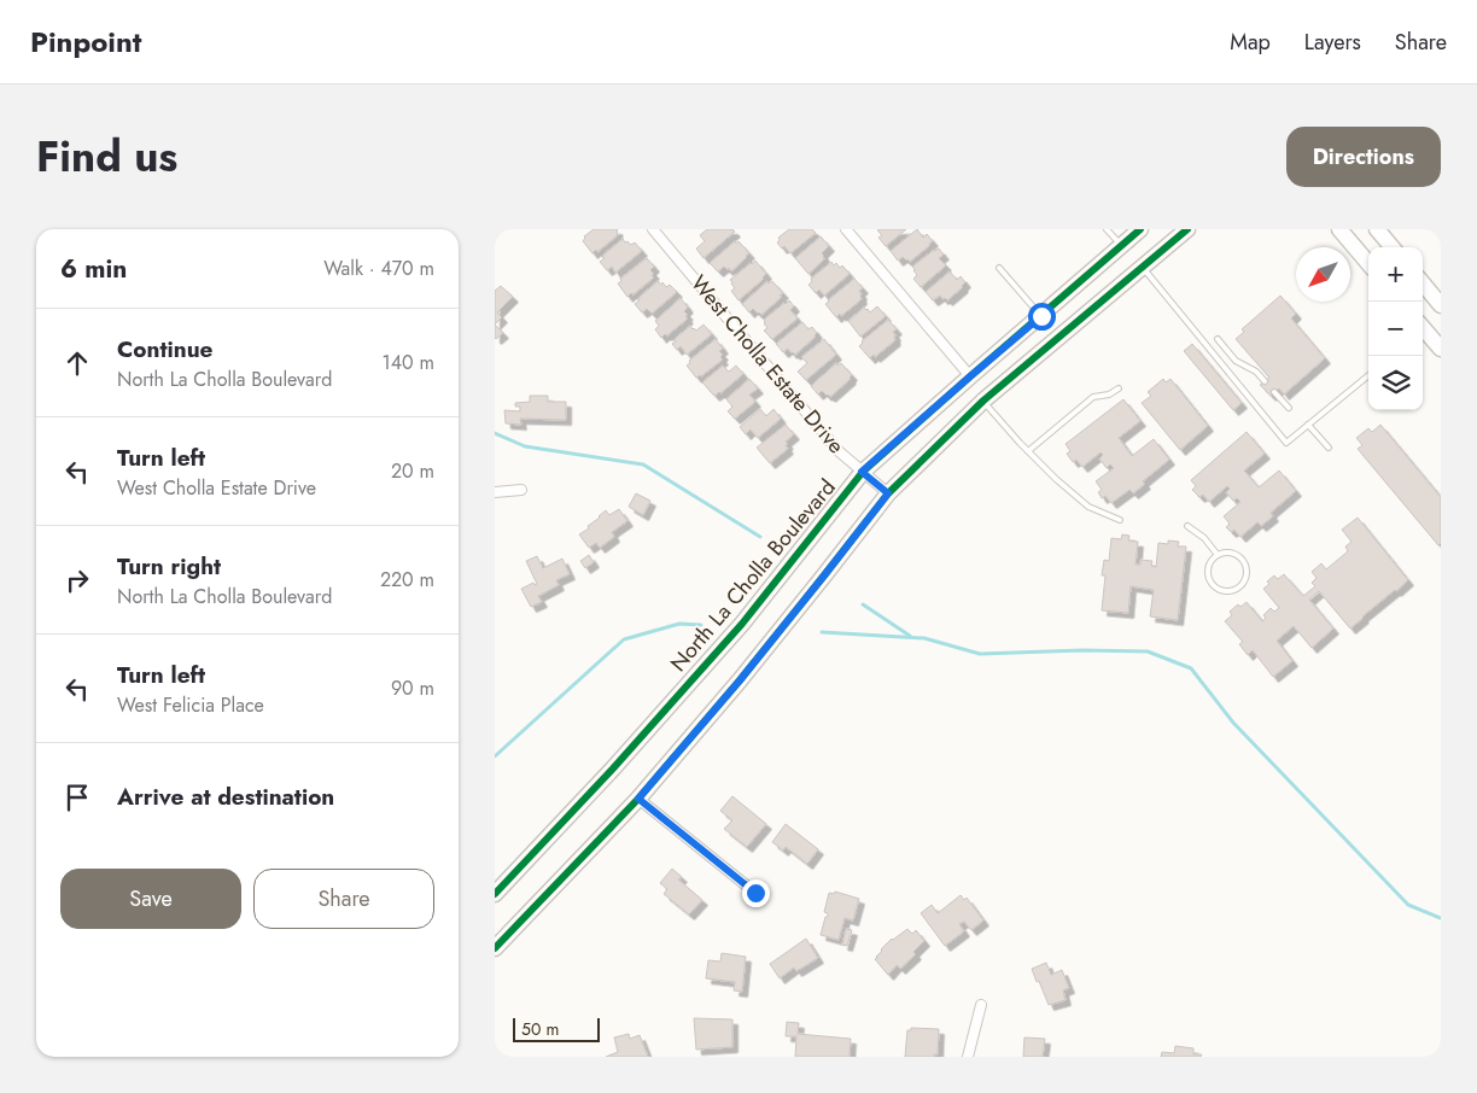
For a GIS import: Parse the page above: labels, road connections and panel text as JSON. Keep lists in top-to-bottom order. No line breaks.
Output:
{"streets":{"main road":["North La Cholla Boulevard"],"street":["West Cholla Estate Drive"]},"crossings":[["West Cholla Estate Drive","North La Cholla Boulevard"]],"scale_bar":"50 m","north":"bottom left","page":{"header":"Pinpoint","nav":["Map","Layers","Share"],"title":"Find us","buttons":["Directions",["Save","Share"]],"heading":["6 min","Walk · 470 m"],"map_buttons":["+","−"],"list":[["Continue","North La Cholla Boulevard","140 m"],["Turn left","West Cholla Estate Drive","20 m"],["Turn right","North La Cholla Boulevard","220 m"],["Turn left","West Felicia Place","90 m"],"Arrive at destination"],"scale":"50 m"}}
